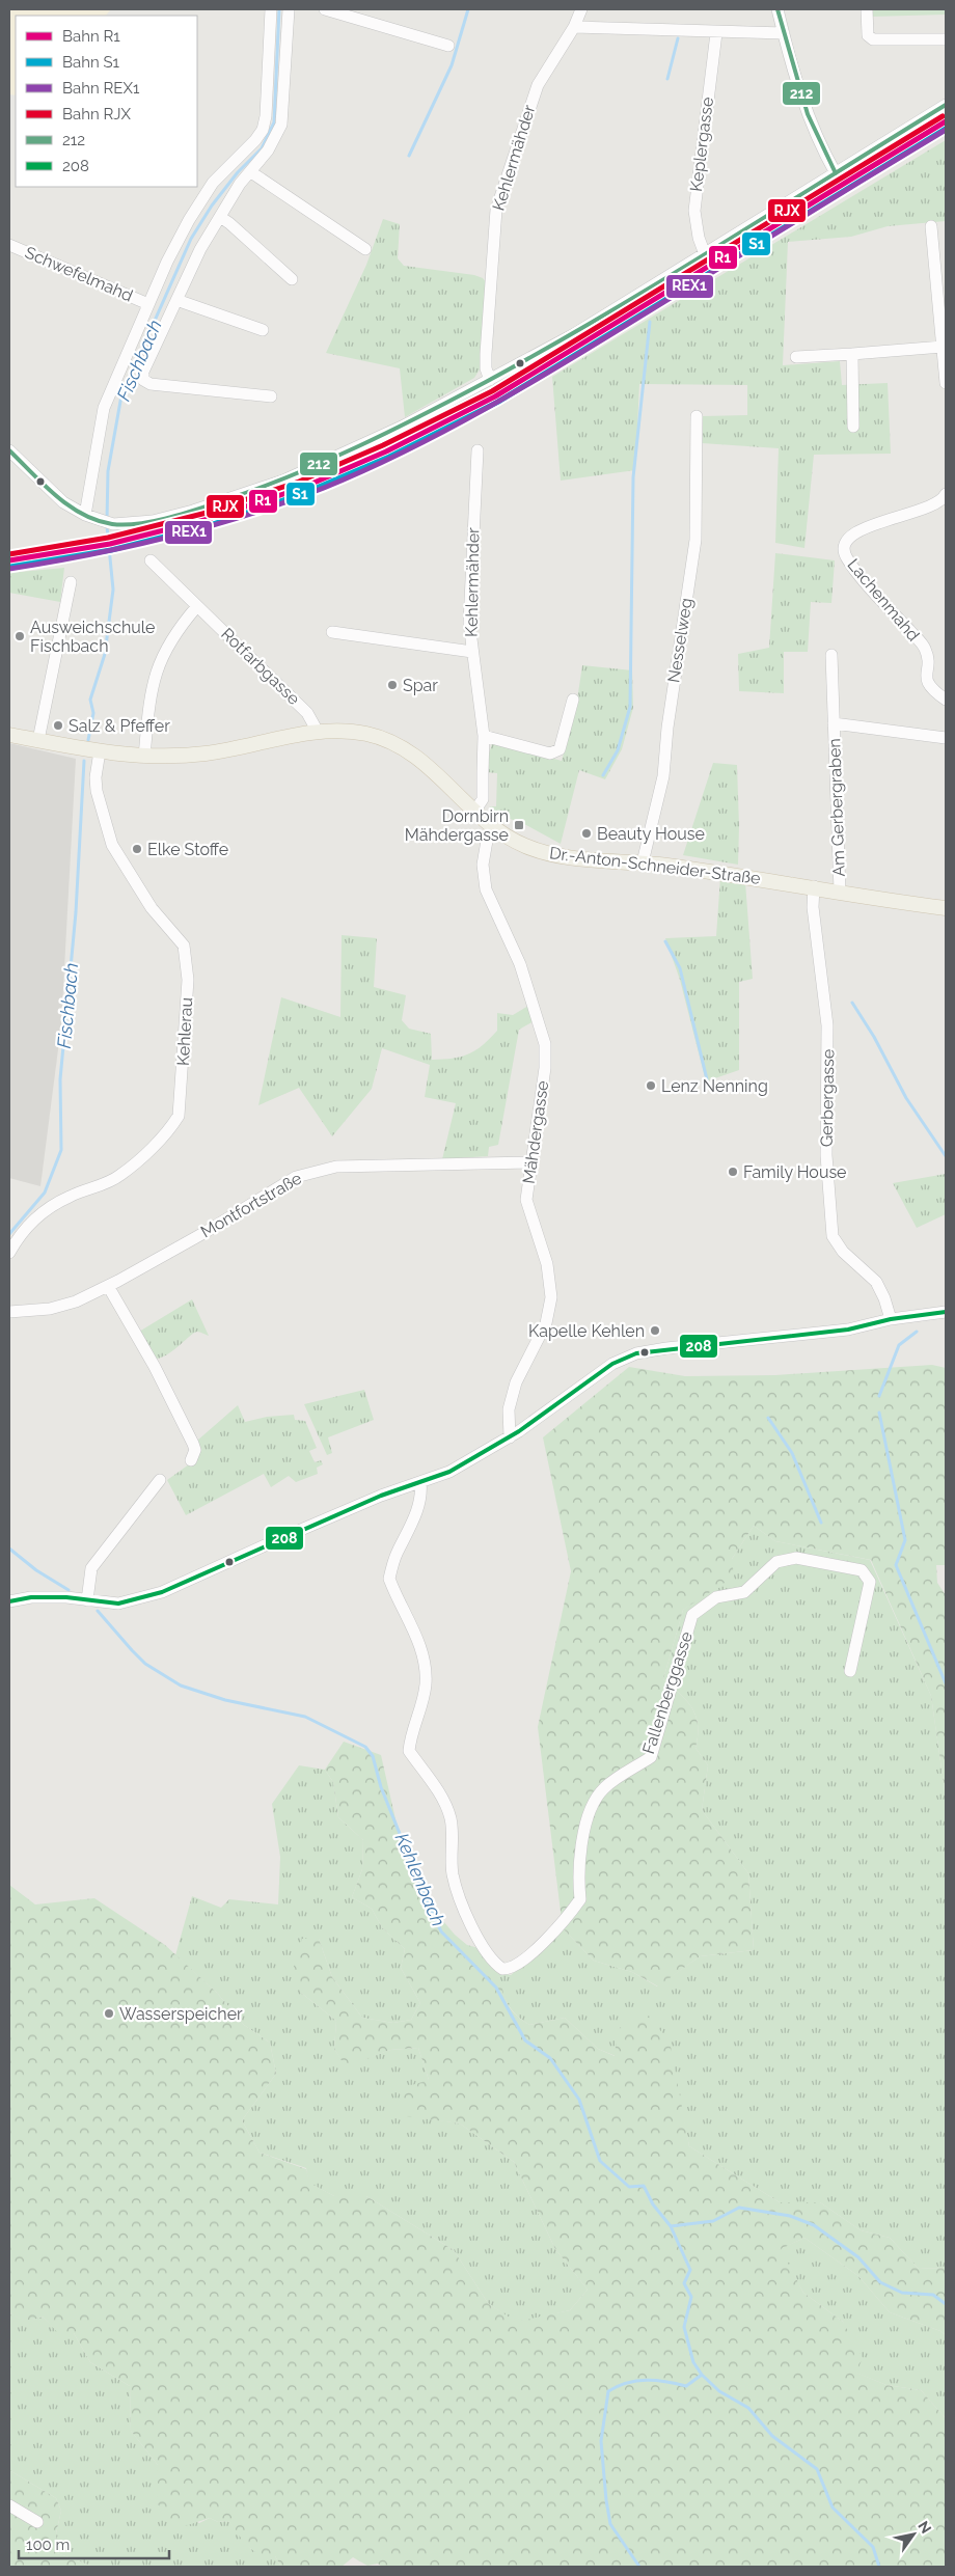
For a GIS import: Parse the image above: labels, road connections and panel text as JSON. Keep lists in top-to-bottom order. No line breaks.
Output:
{"streets":{"main road":["Dr.-Anton-Schneider-Straße"],"street":["Keplergasse","Kehlermähder","Schwefelmahd","Lachenmahd","Nesselweg","Rotfarbgasse","Am Gerbergraben","Kehlerau","Gerbergasse","Mähdergasse","Montfortstraße","Fallenberggasse"]},"crossings":[["Kehlermähder","Dr.-Anton-Schneider-Straße"],["Nesselweg","Dr.-Anton-Schneider-Straße"],["Rotfarbgasse","Dr.-Anton-Schneider-Straße"],["Am Gerbergraben","Dr.-Anton-Schneider-Straße"],["Dr.-Anton-Schneider-Straße","Kehlerau"],["Dr.-Anton-Schneider-Straße","Gerbergasse"],["Dr.-Anton-Schneider-Straße","Mähdergasse"],["Mähdergasse","Montfortstraße"]],"water":["Fischbach","Kehlenbach"],"places":{"other":["Ausweichschule Fischbach","Spar","Salz & Pfeffer","Beauty House","Elke Stoffe","Lenz Nenning","Family House","Kapelle Kehlen","Wasserspeicher"],"transit":["Dornbirn Mähdergasse"]},"lines":["transit line 212","rail line RJX","rail line R1","rail line S1","rail line REX1","transit line 208"],"legend":["Bahn R1","Bahn S1","Bahn REX1","Bahn RJX","212","208"],"scale_bar":"100 m","north":"top right"}
